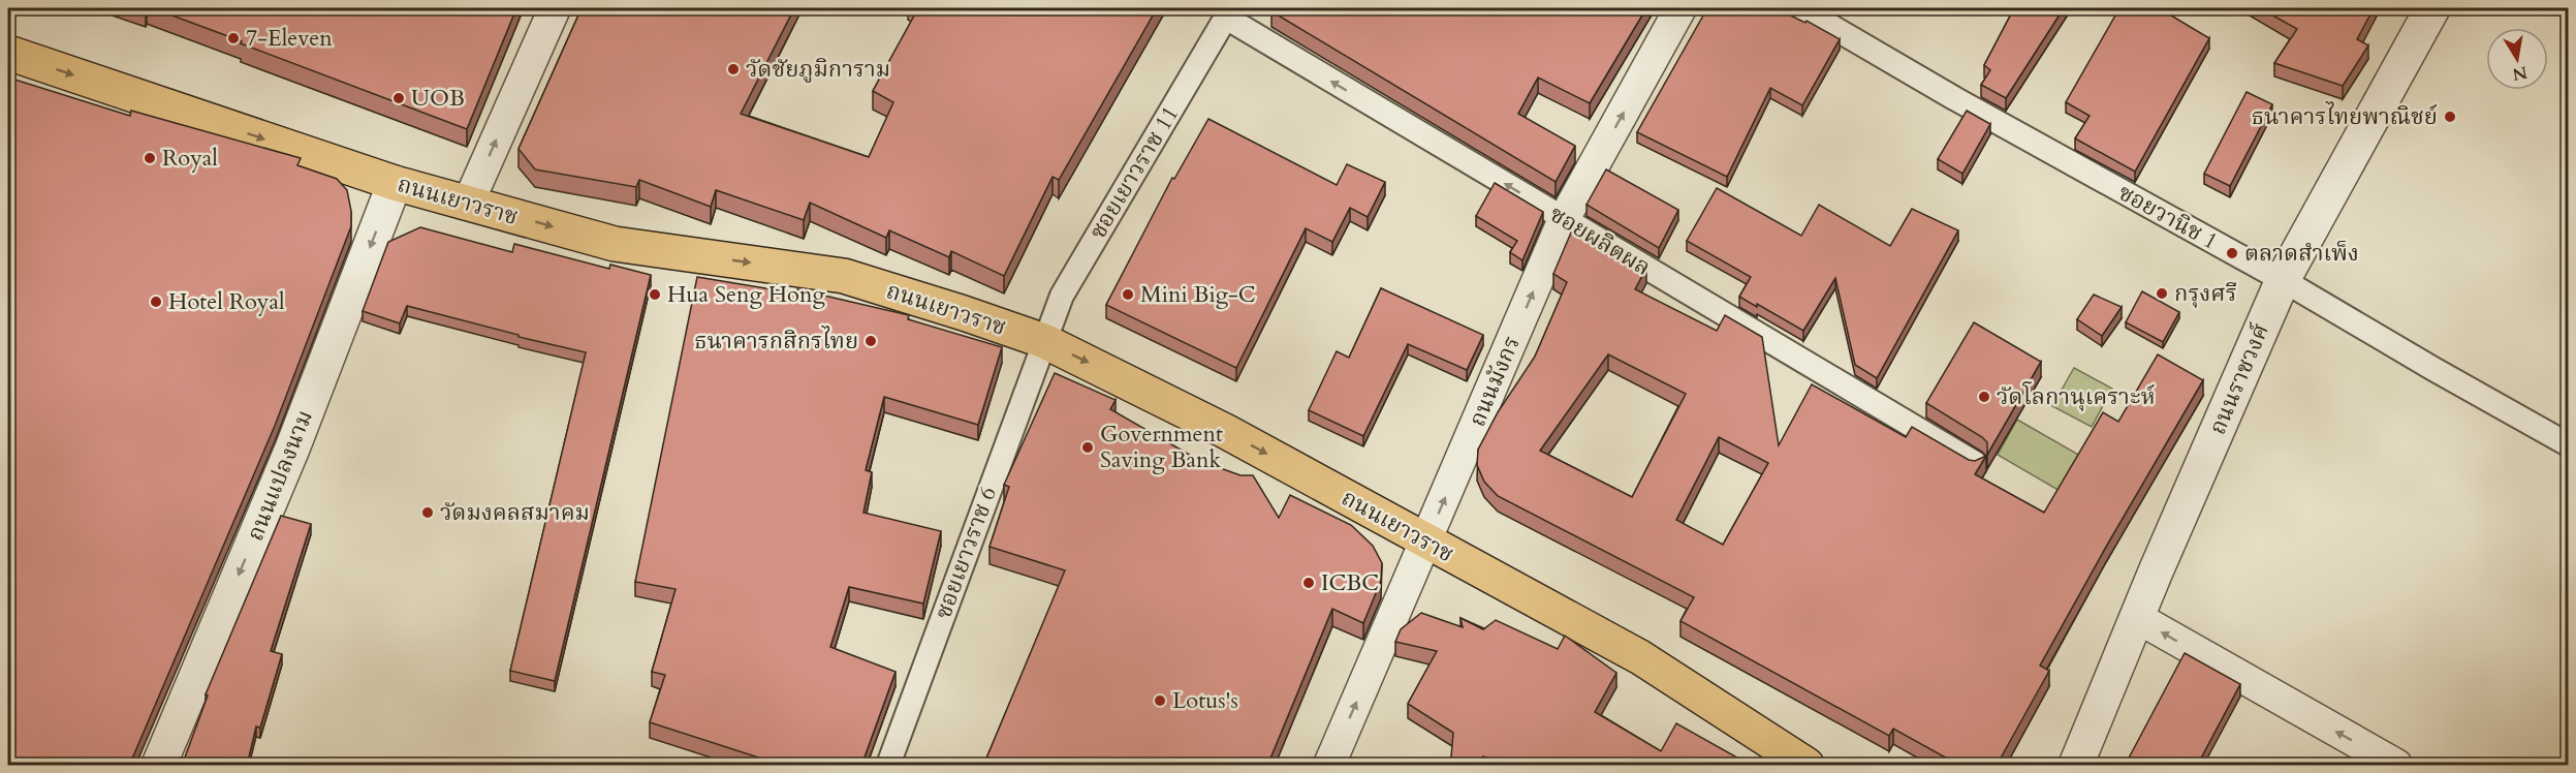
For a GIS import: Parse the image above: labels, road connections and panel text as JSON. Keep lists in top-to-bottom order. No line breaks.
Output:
{"streets":{"main road":["ถนนเยาวราช"],"street":["ซอยเยาวราช 11","ซอยวานิช 1","ซอยผลิตผล","ถนนราชวงศ์","ถนนมังกร","ถนนแปลงนาม","ซอยเยาวราช 6"]},"crossings":[["ซอยเยาวราช 11","ถนนเยาวราช"],["ซอยเยาวราช 11","ซอยผลิตผล"],["ซอยเยาวราช 11","ซอยเยาวราช 6"],["ถนนเยาวราช","ถนนมังกร"],["ถนนเยาวราช","ถนนแปลงนาม"],["ถนนเยาวราช","ซอยเยาวราช 6"],["ซอยวานิช 1","ถนนราชวงศ์"],["ซอยผลิตผล","ถนนมังกร"]],"one_way":["ถนนเยาวราช","ซอยผลิตผล","ถนนมังกร","ถนนแปลงนาม"],"places":["7-Eleven","วัดชัยภูมิการาม","UOB","ธนาคารไทยพาณิชย์","Royal","ตลาดสำเพ็ง","กรุงศรี","Hua Seng Hong","Mini Big-C","Hotel Royal","ธนาคารกสิกรไทย","วัดโลกานุเคราะห์","Government Saving Bank","วัดมงคลสมาคม","ICBC","Lotus's"],"north":"bottom"}
